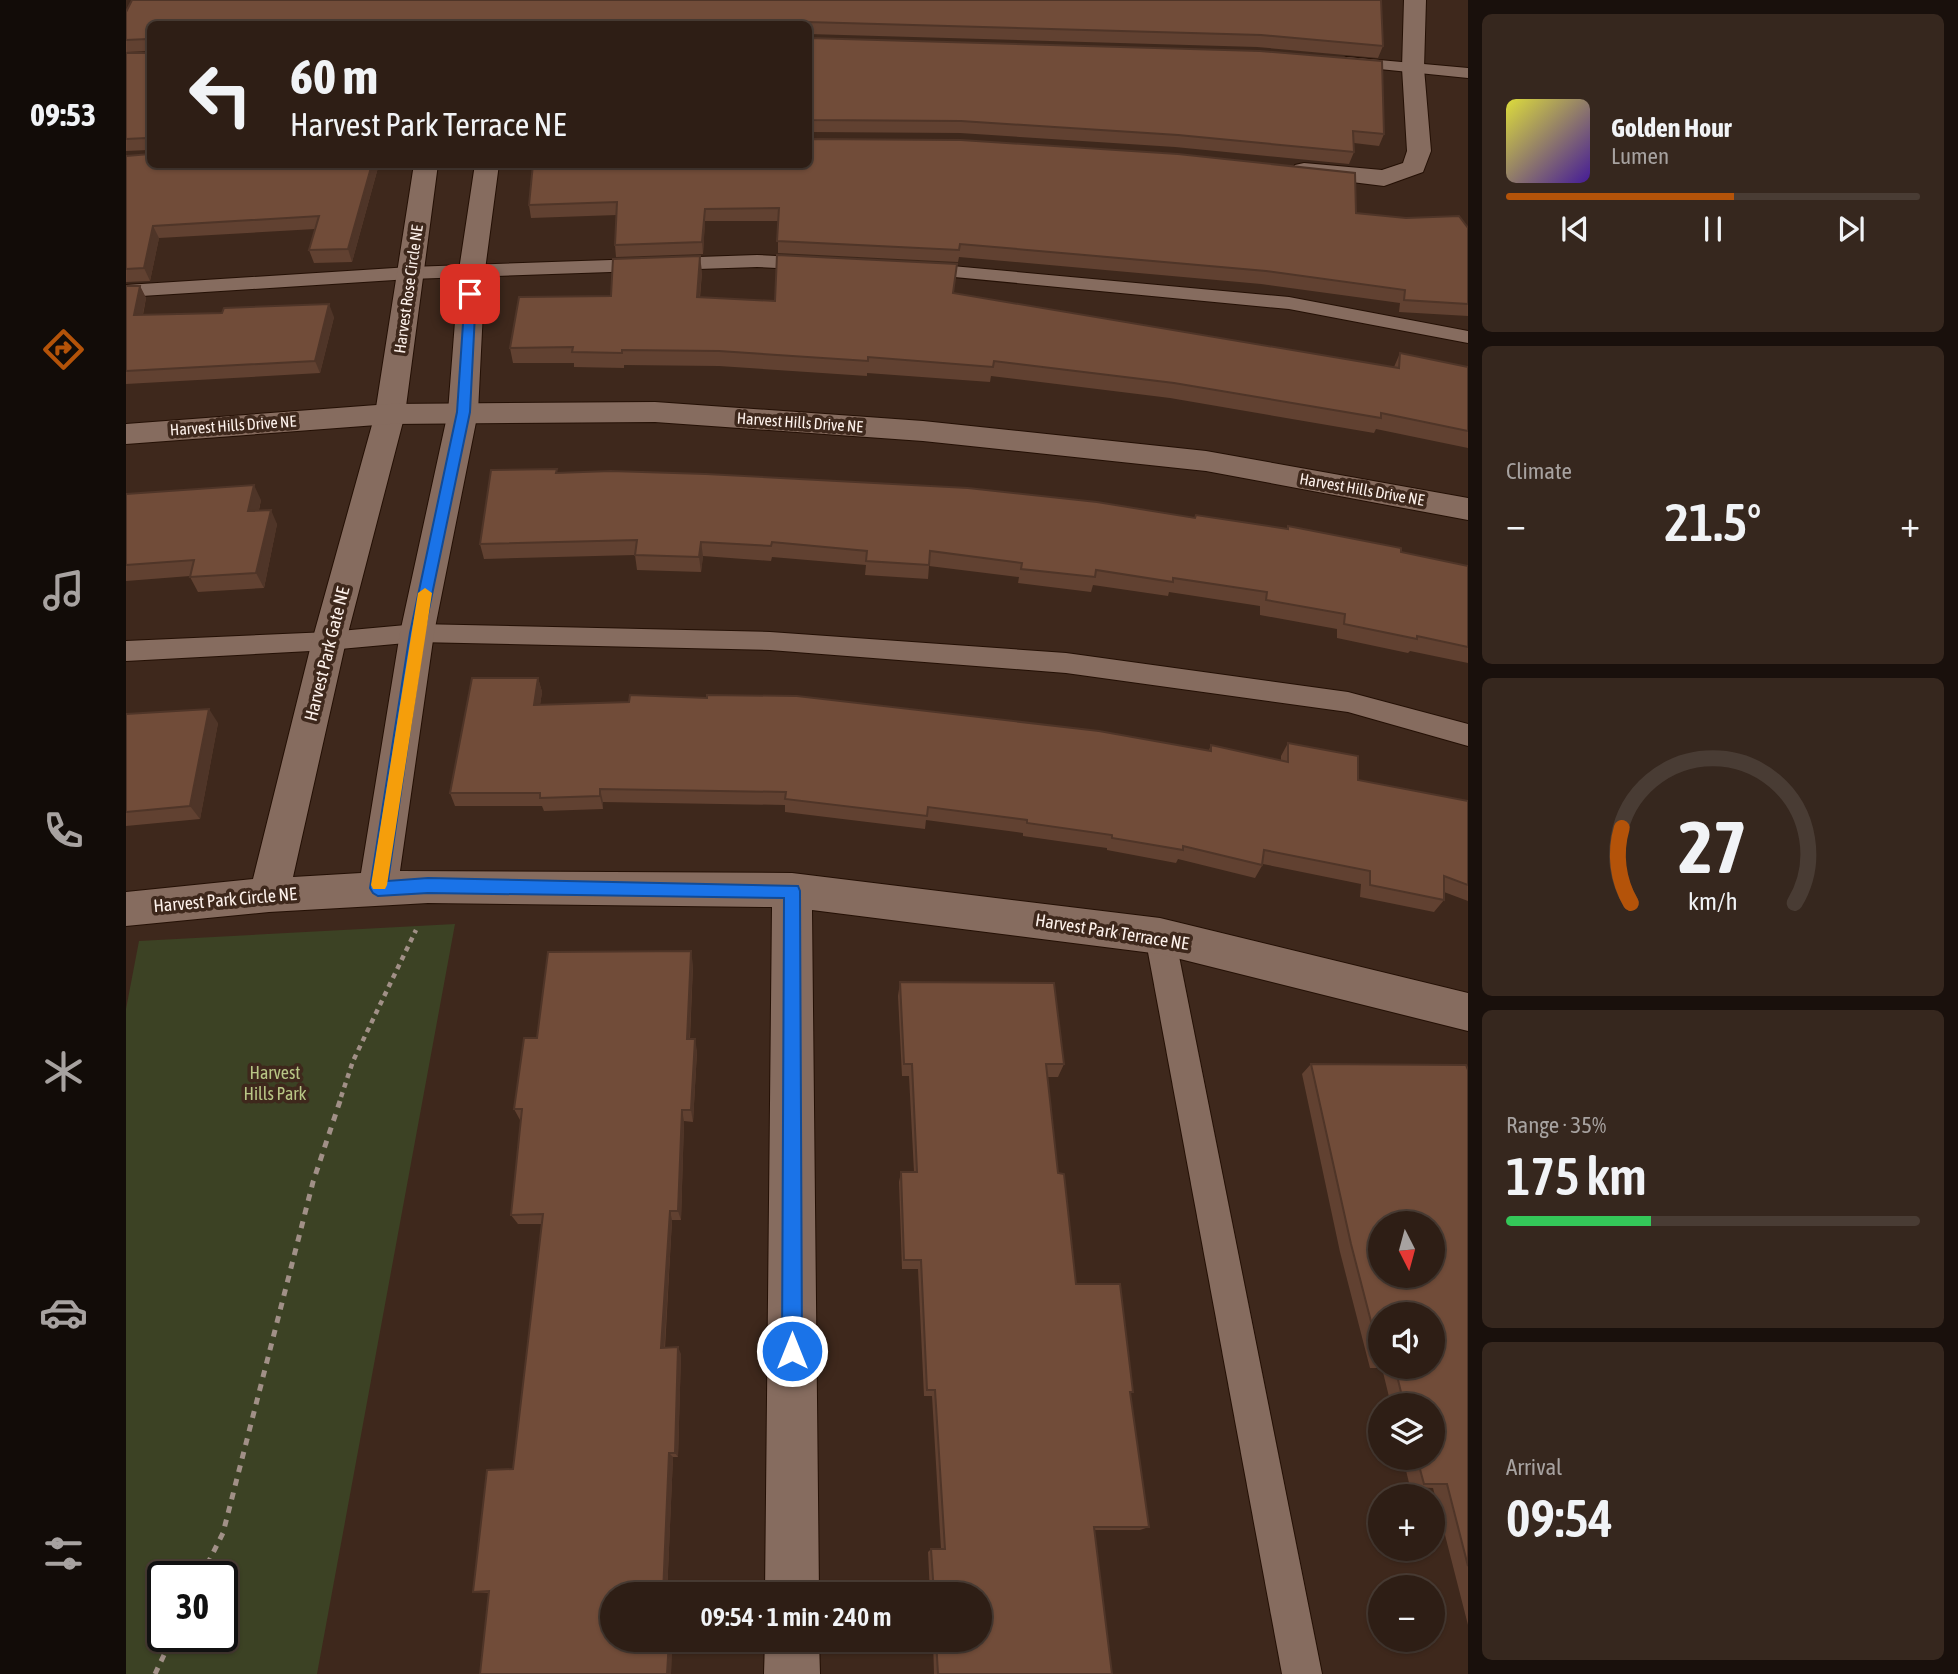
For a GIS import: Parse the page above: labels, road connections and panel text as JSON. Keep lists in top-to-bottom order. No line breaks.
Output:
{"streets":{"street":["Harvest Rose Circle NE","Harvest Hills Drive NE","Harvest Park Gate NE","Harvest Park Circle NE","Harvest Park Terrace NE"]},"crossings":[["Harvest Rose Circle NE","Harvest Hills Drive NE"],["Harvest Rose Circle NE","Harvest Park Gate NE"],["Harvest Hills Drive NE","Harvest Park Gate NE"],["Harvest Park Gate NE","Harvest Park Circle NE"],["Harvest Park Circle NE","Harvest Park Terrace NE"]],"parks":["Harvest Hills Park"],"north":"bottom","page":{"tabs":"09:53","turn":["60 m","Harvest Park Terrace NE"],"song":["Golden Hour","Lumen"],"tile":["Climate",["Range · 35%","175 km"],["Arrival","09:54"]],"heat":["−","21.5°","+"],"map_buttons":["+","−"],"limit":"30","trip":"09:54 · 1 min · 240 m","gauge":["27","km/h"]}}
